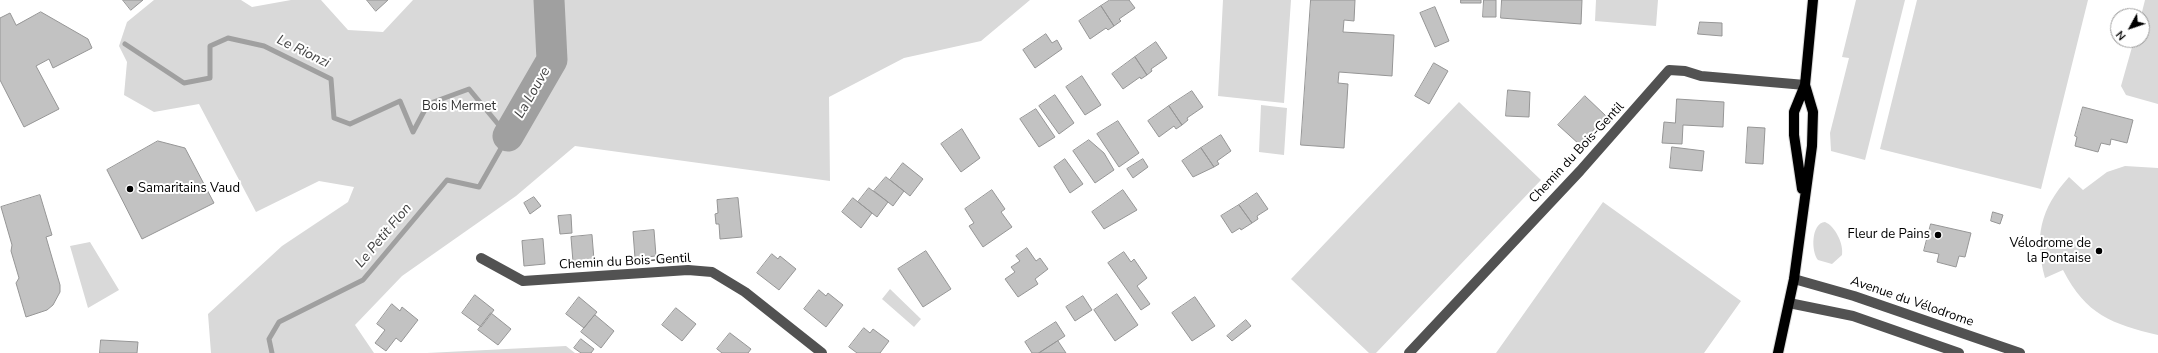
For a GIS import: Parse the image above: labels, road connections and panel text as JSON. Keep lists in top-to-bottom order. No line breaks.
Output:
{"streets":{"street":["Chemin du Bois-Gentil","Avenue du Vélodrome"]},"water":["Le Rionzi","La Louve","Le Petit Flon"],"parks":["Bois Mermet"],"places":["Samaritains Vaud","Fleur de Pains","Vélodrome de la Pontaise"],"north":"bottom left"}
